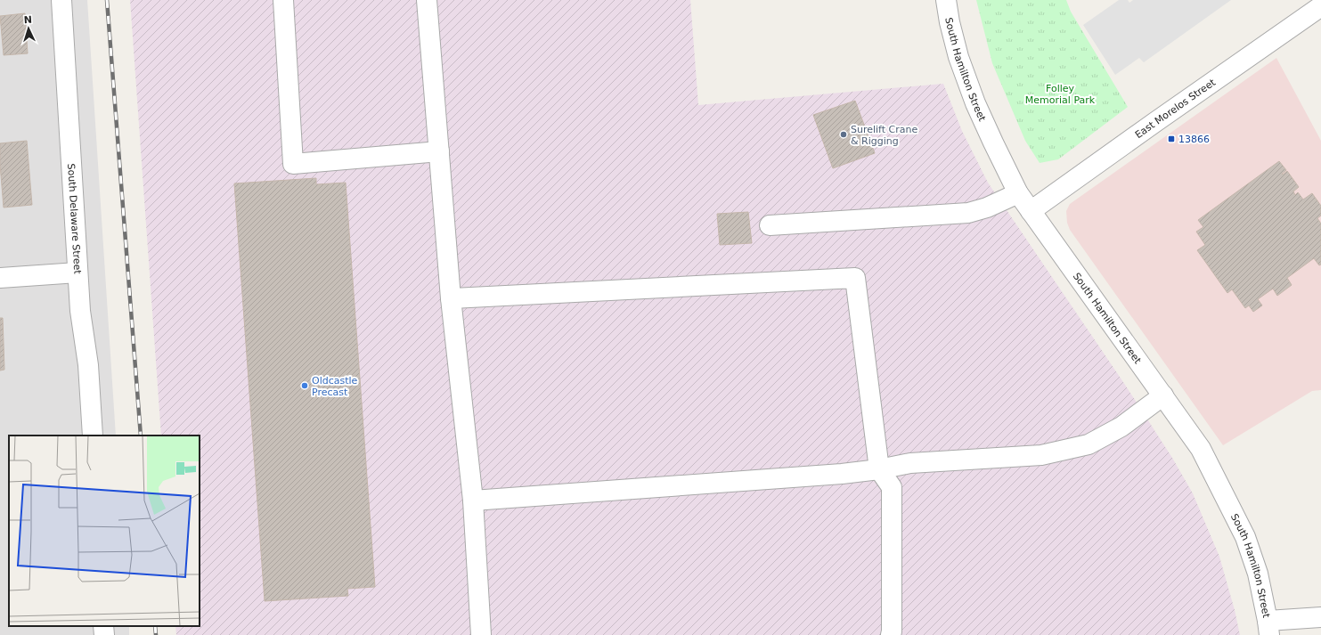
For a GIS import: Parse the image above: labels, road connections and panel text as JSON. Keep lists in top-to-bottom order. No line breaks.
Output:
{"streets":{"street":["South Hamilton Street","East Morelos Street","South Delaware Street"]},"crossings":[["South Hamilton Street","East Morelos Street"]],"parks":["Folley Memorial Park"],"places":{"other":["Surelift Crane & Rigging","Oldcastle Precast"],"transit":["13866"]},"north":"top"}
